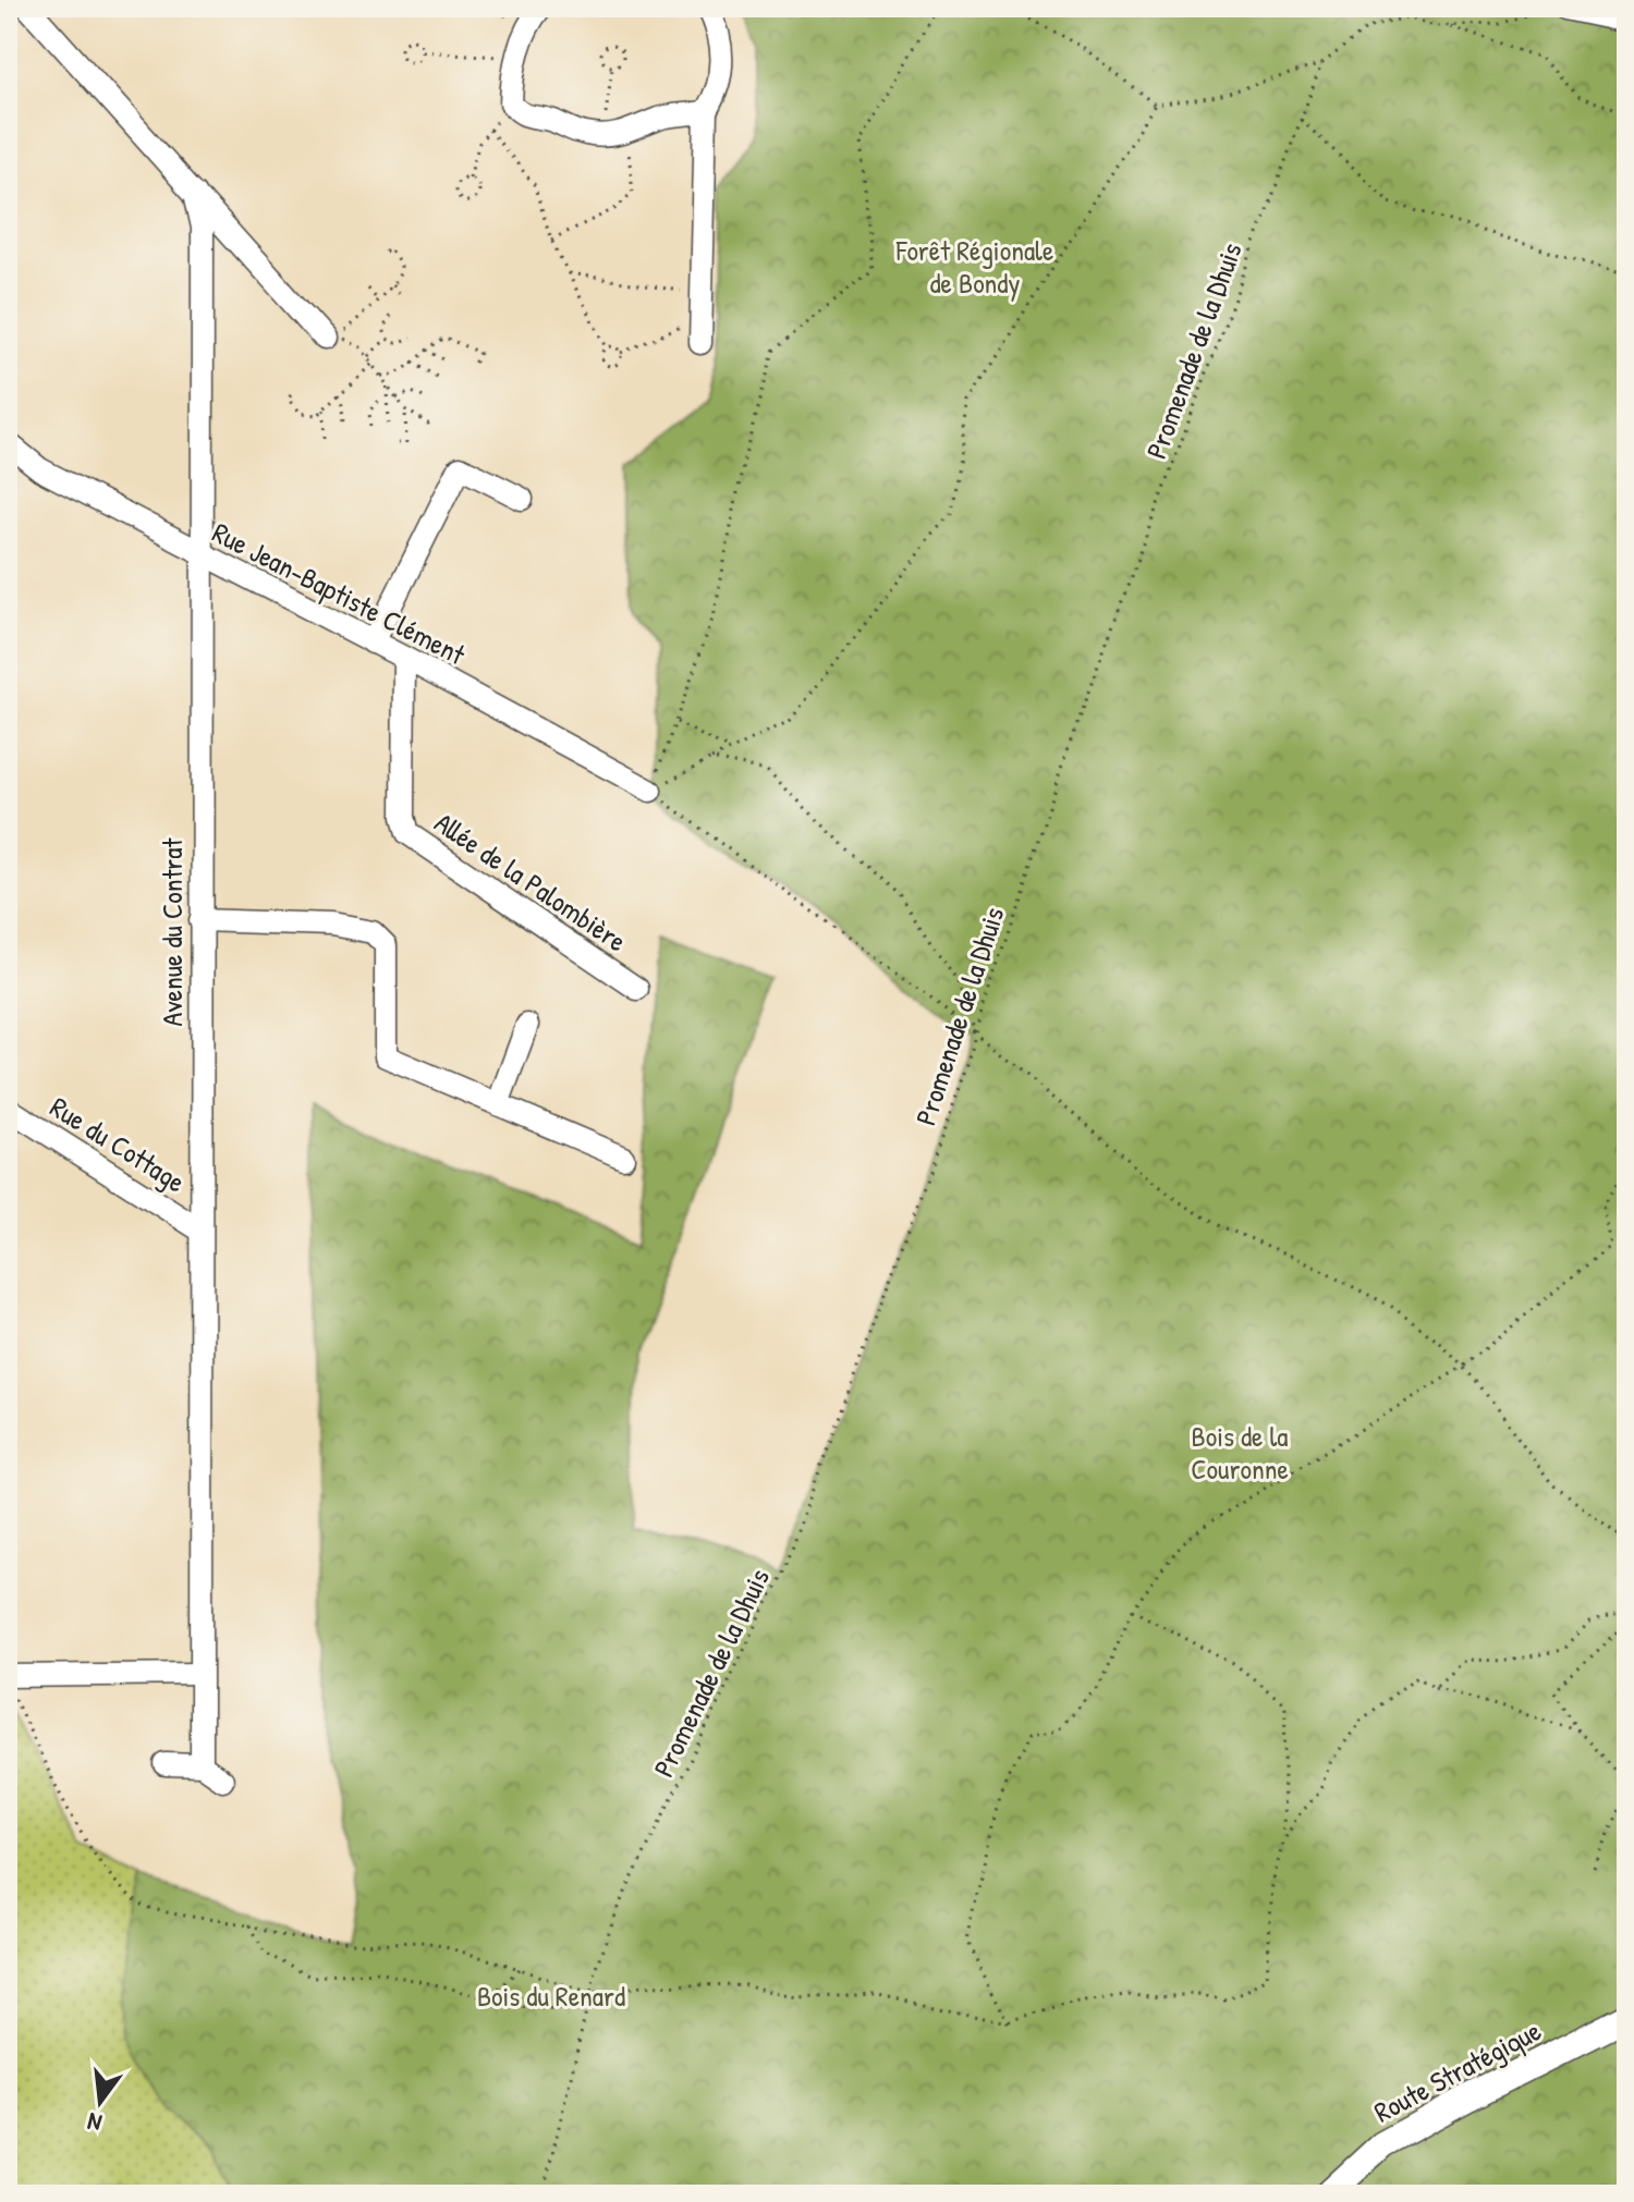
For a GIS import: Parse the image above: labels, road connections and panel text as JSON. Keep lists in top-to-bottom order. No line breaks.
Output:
{"streets":{"street":["Rue Jean-Baptiste Clément","Allée de la Palombière","Avenue du Contrat","Rue du Cottage","Route Stratégique"],"path":["Promenade de la Dhuis"]},"crossings":[["Rue Jean-Baptiste Clément","Allée de la Palombière"],["Rue Jean-Baptiste Clément","Avenue du Contrat"],["Avenue du Contrat","Rue du Cottage"]],"parks":["Forêt Régionale de Bondy","Bois de la Couronne","Bois du Renard"],"north":"bottom"}
